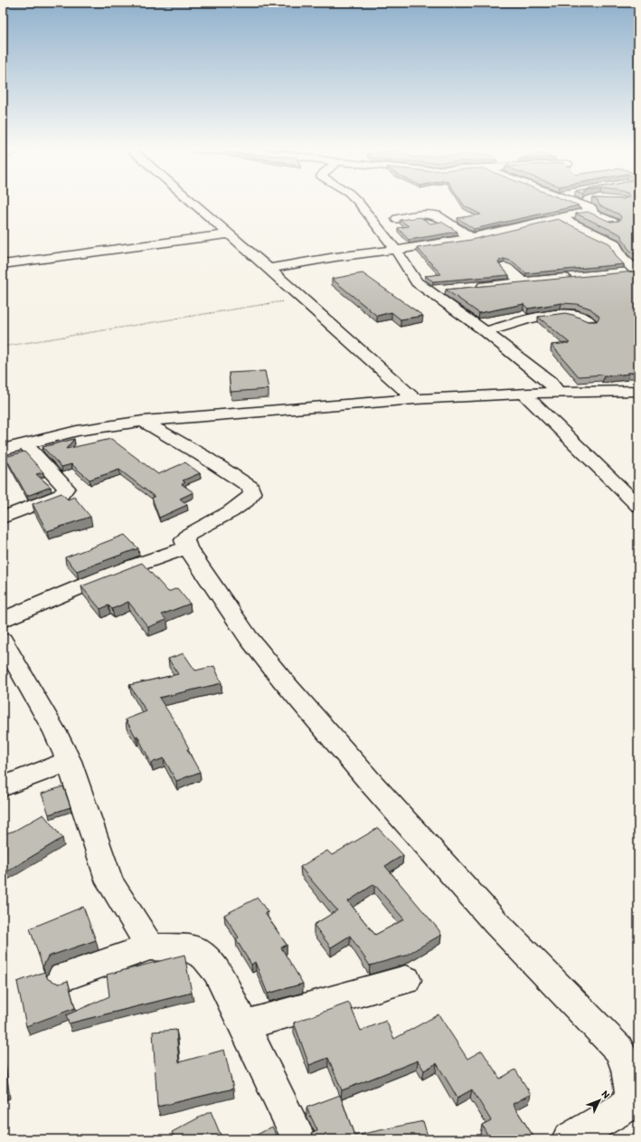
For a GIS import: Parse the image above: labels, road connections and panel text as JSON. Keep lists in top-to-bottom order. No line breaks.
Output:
{"north":"top right"}
